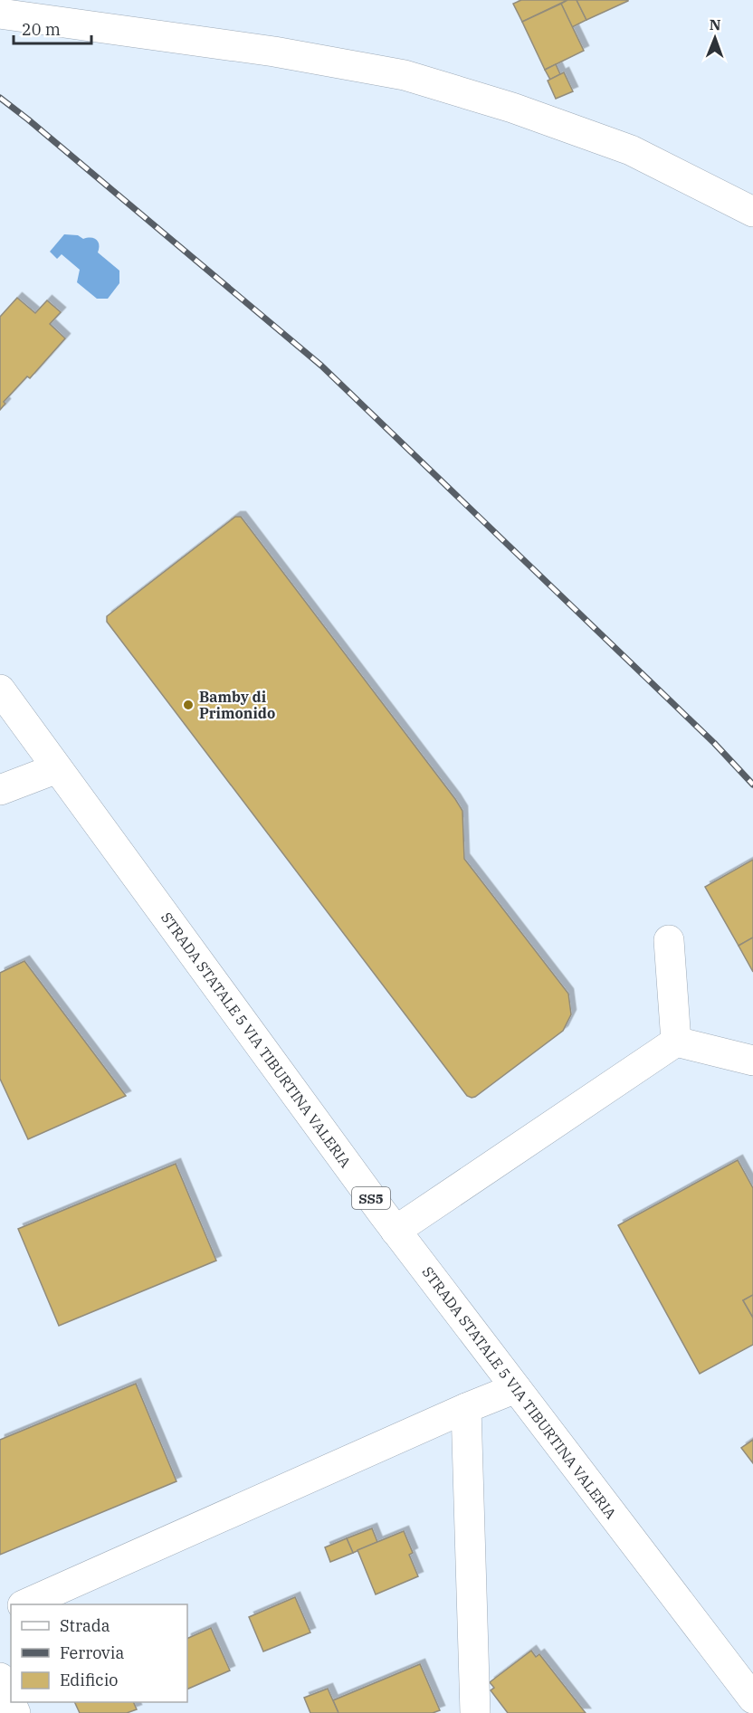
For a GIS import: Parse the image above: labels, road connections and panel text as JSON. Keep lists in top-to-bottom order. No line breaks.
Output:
{"streets":{"main road":["STRADA STATALE 5 VIA TIBURTINA VALERIA","SS5"]},"places":["Bamby di Primonido"],"legend":["Strada","Ferrovia","Edificio"],"scale_bar":"20 m","north":"top"}
